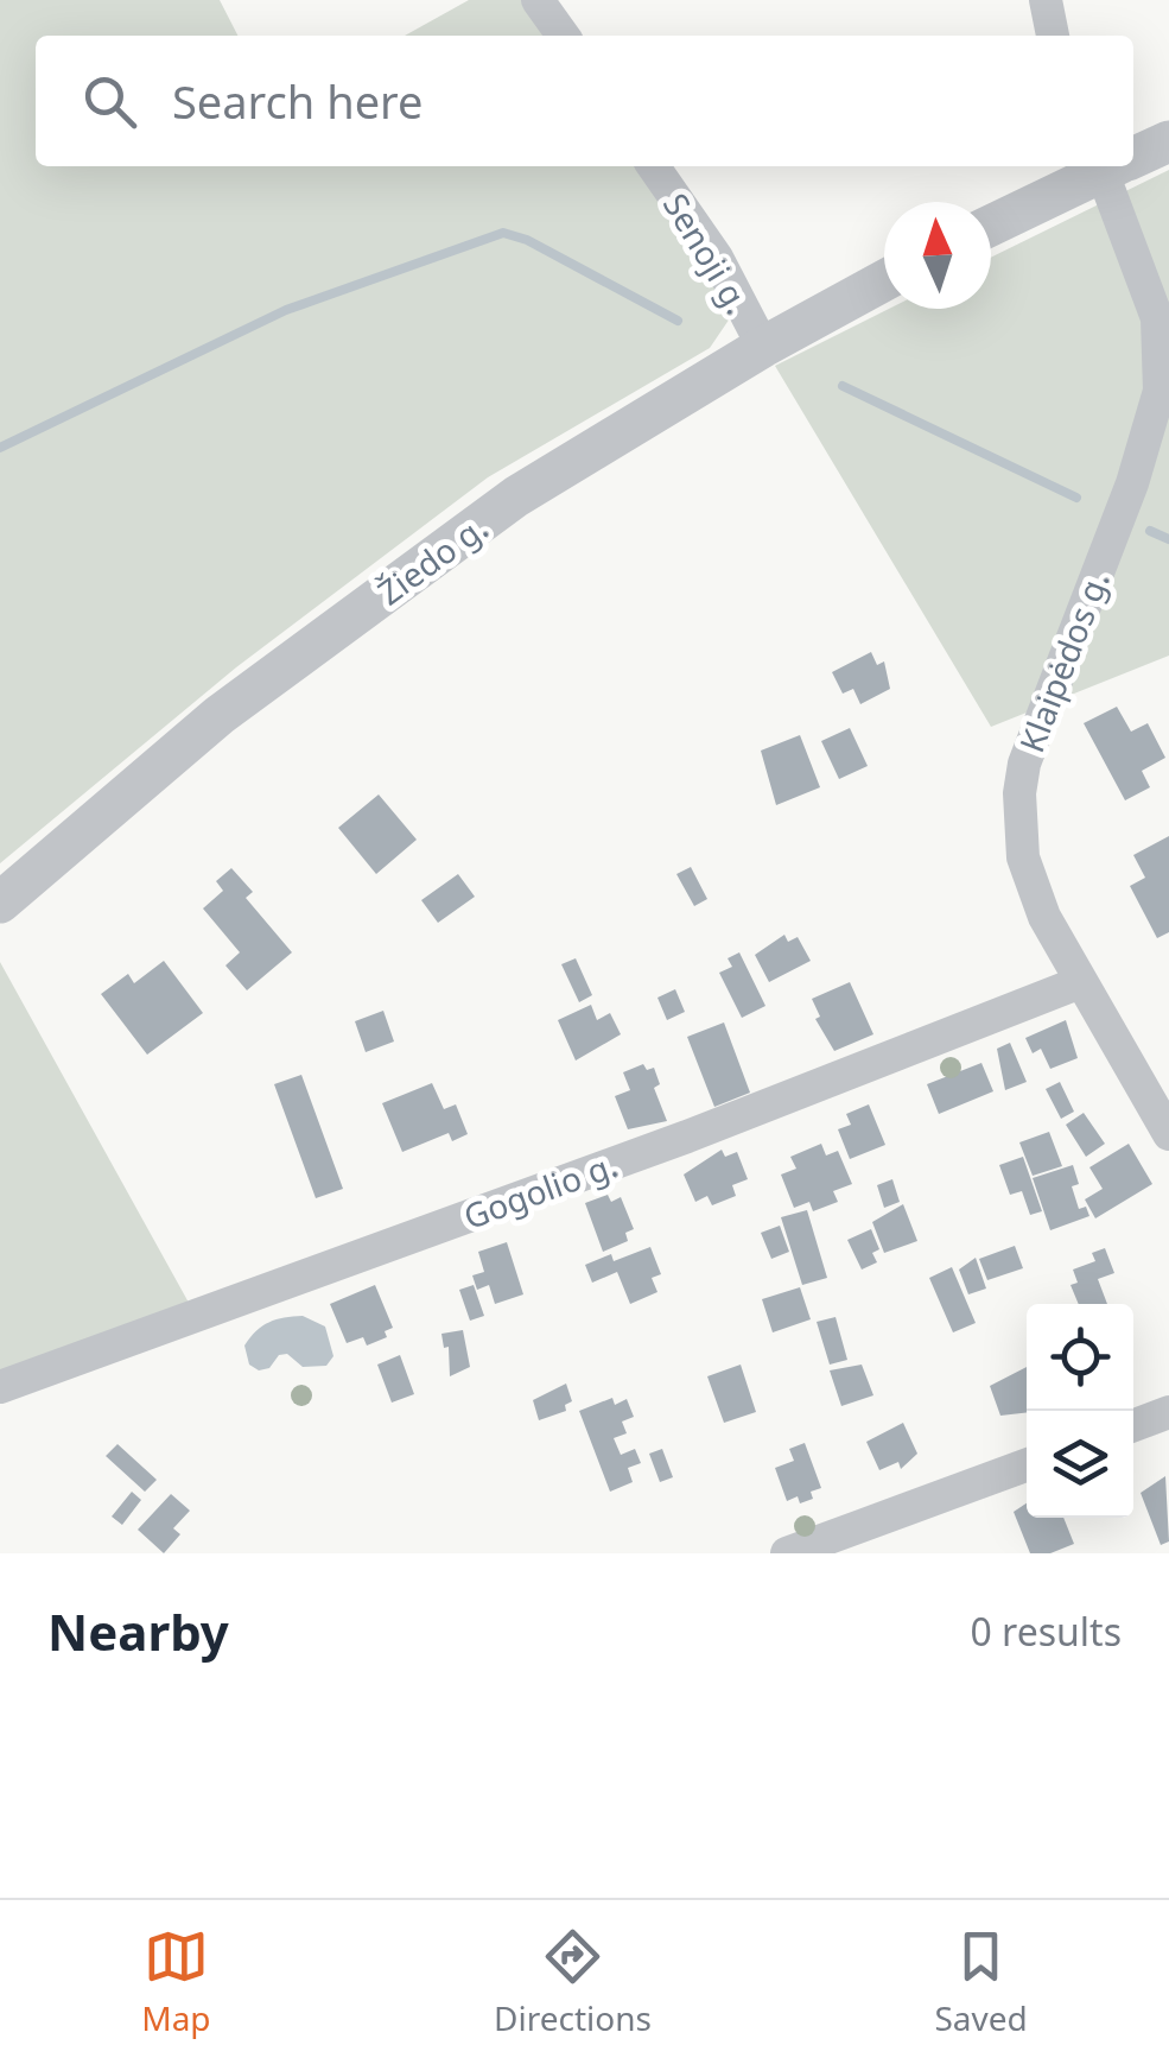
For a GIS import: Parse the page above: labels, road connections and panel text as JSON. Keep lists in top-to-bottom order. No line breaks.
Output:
{"streets":{"street":["Senoji g.","Žiedo g.","Klaipėdos g.","Gogolio g."]},"crossings":[["Senoji g.","Žiedo g."],["Klaipėdos g.","Gogolio g."]],"north":"top","page":{"search":"Search here","heading":["Nearby","0 results"],"nav":["Map","Directions","Saved"]}}
